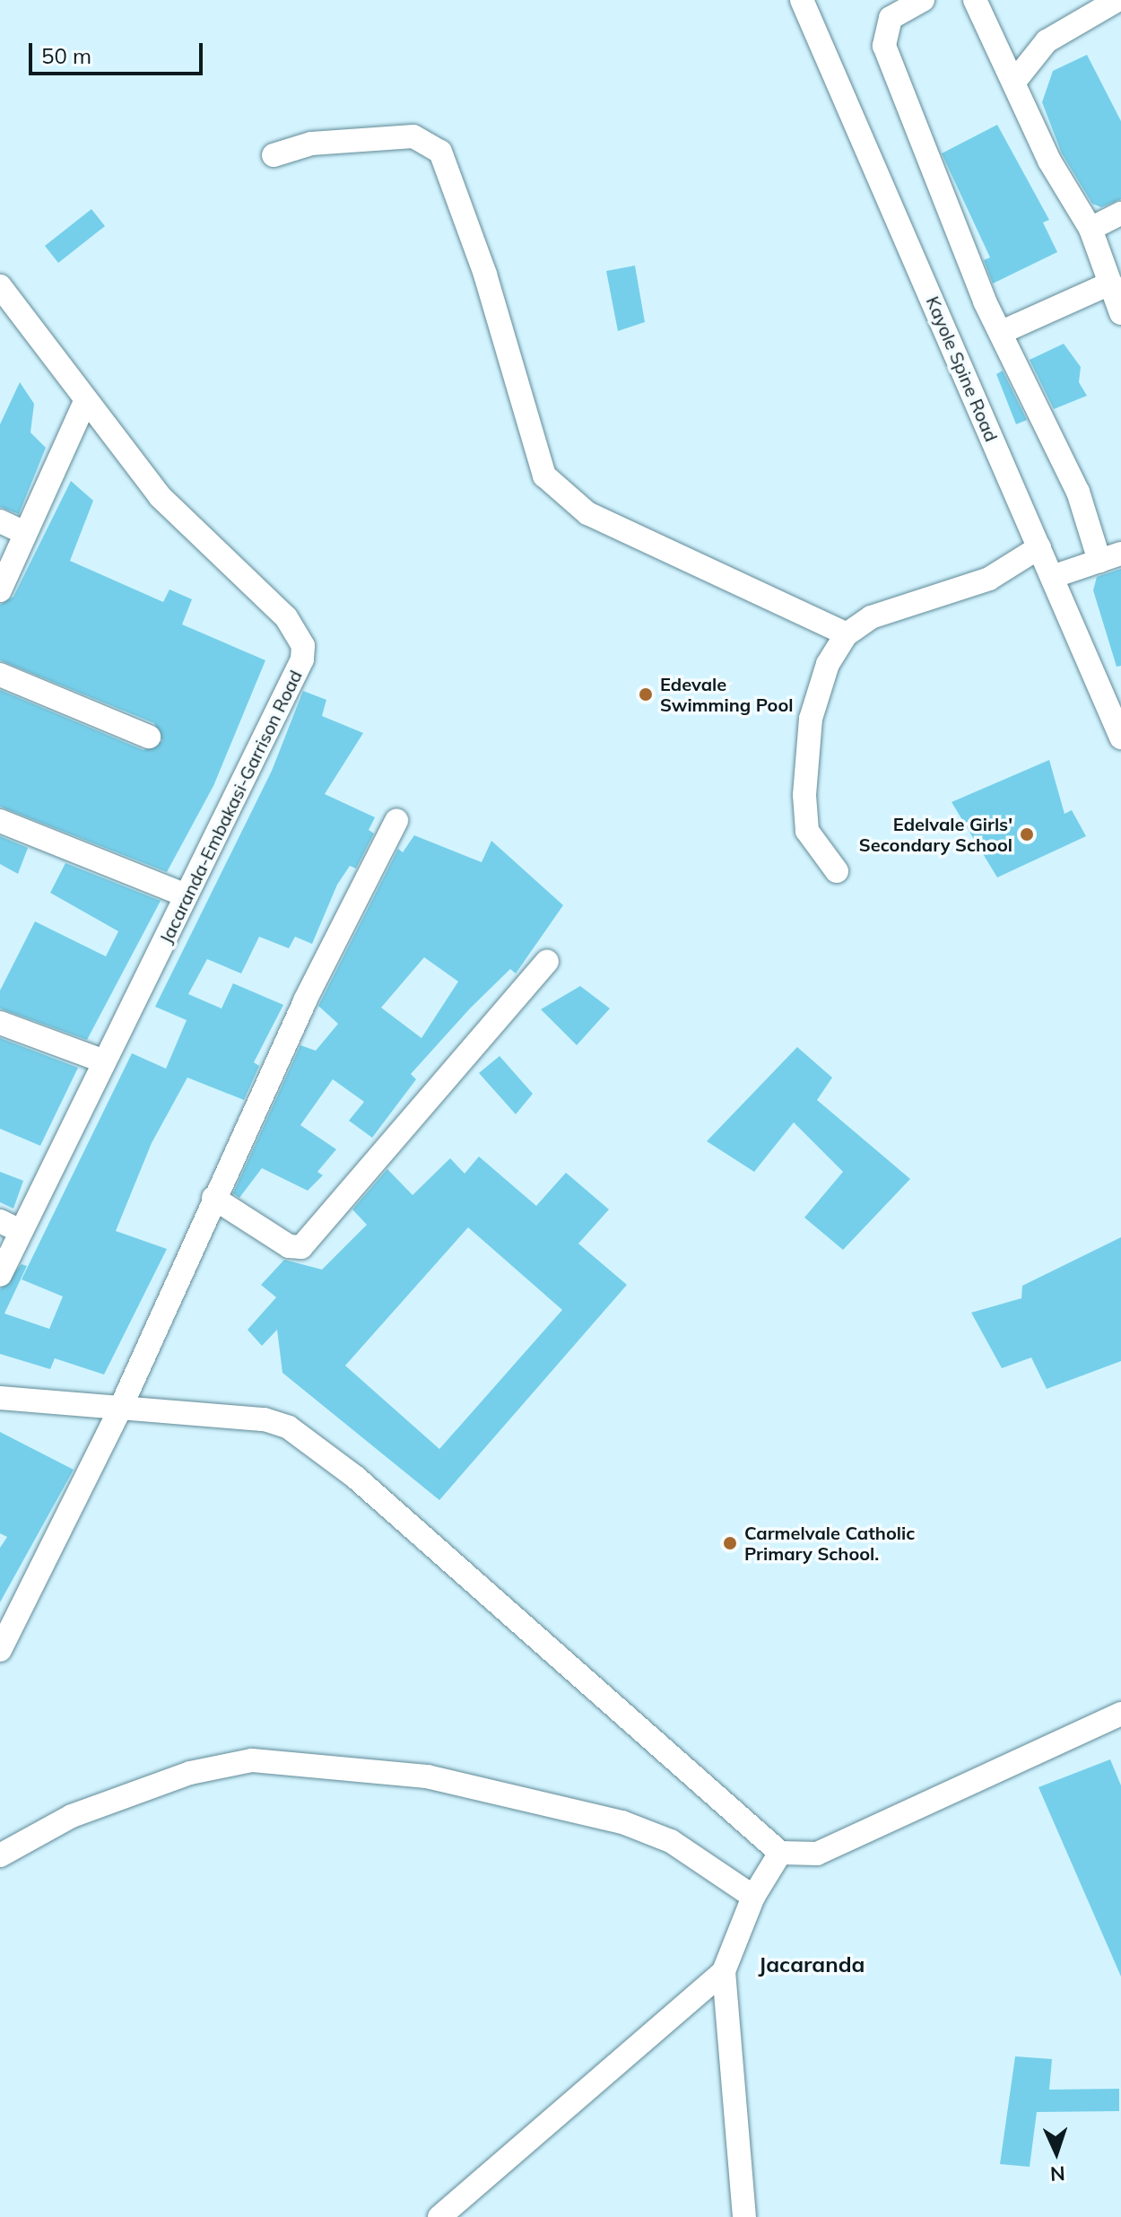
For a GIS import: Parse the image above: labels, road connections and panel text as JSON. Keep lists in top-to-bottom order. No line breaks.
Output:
{"streets":{"street":["Kayole Spine Road","Jacaranda-Embakasi-Garrison Road"]},"districts":["Jacaranda"],"places":["Edevale Swimming Pool","Edelvale Girls' Secondary School","Carmelvale Catholic Primary School."],"scale_bar":"50 m","north":"bottom"}
